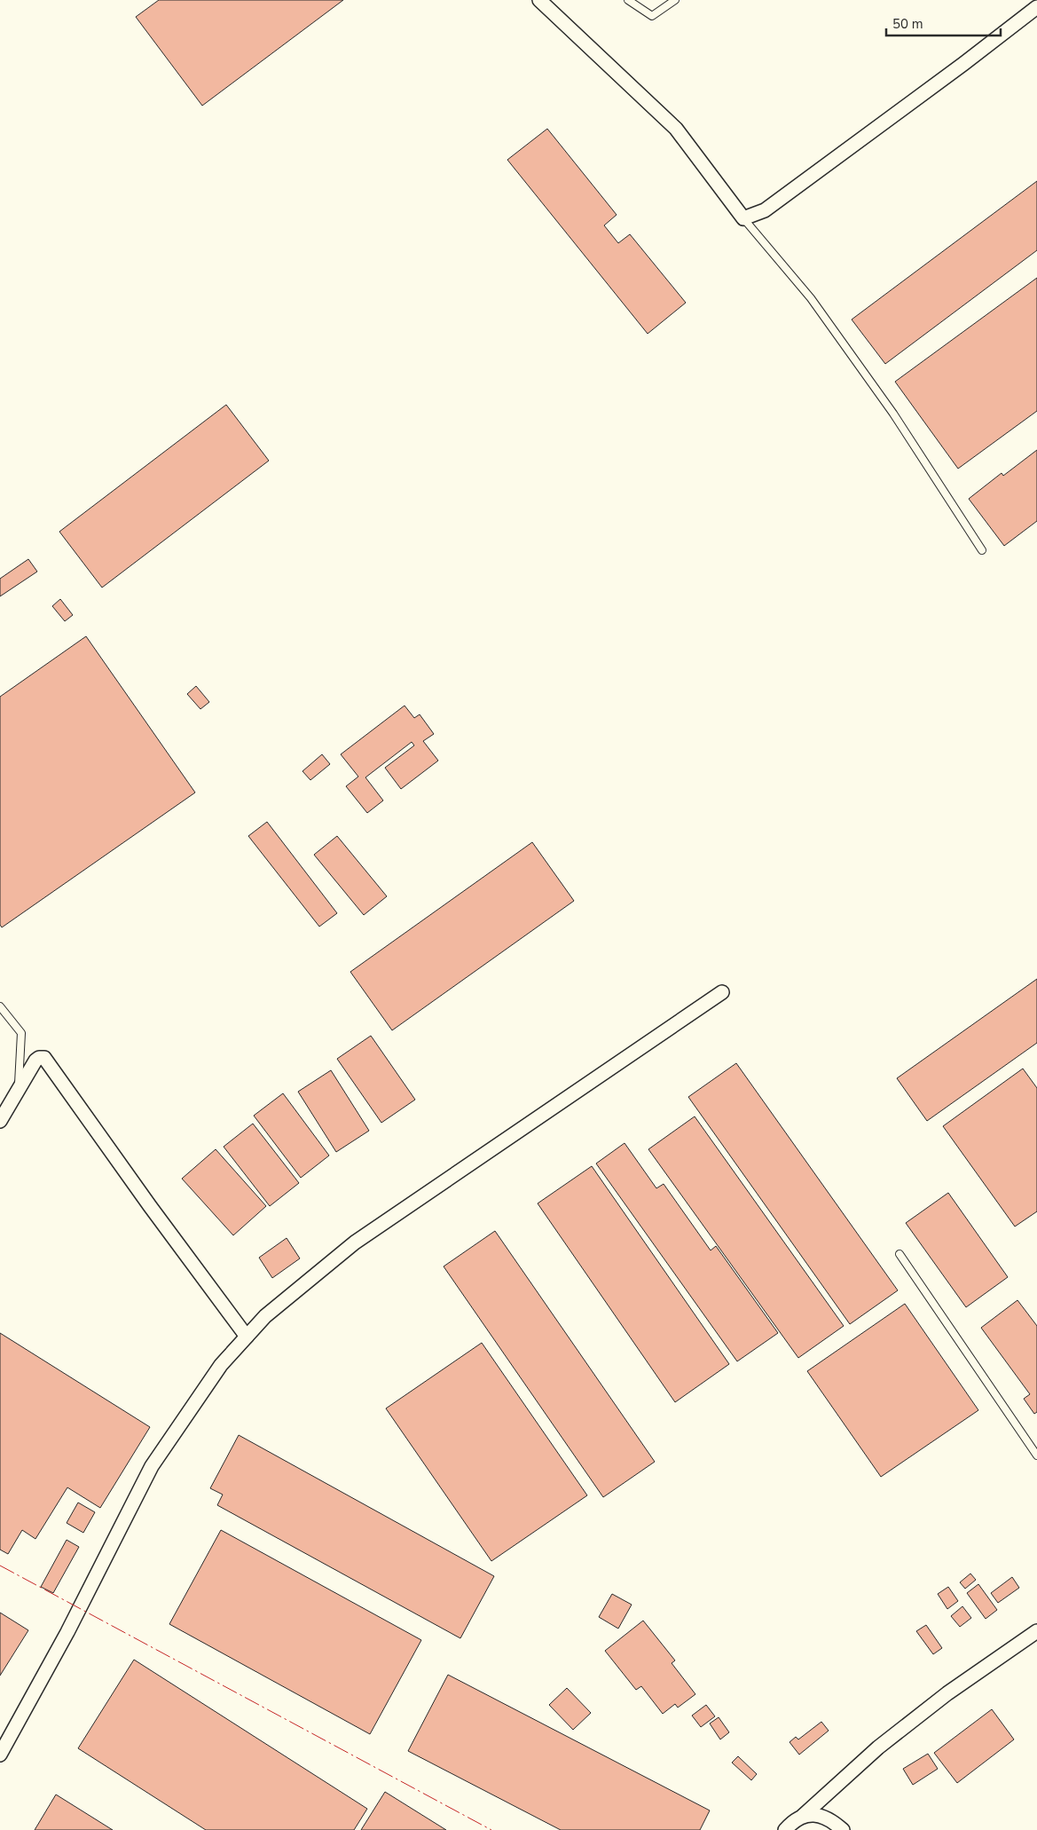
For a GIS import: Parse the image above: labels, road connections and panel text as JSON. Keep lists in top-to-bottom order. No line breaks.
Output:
{"scale_bar":"50 m"}
